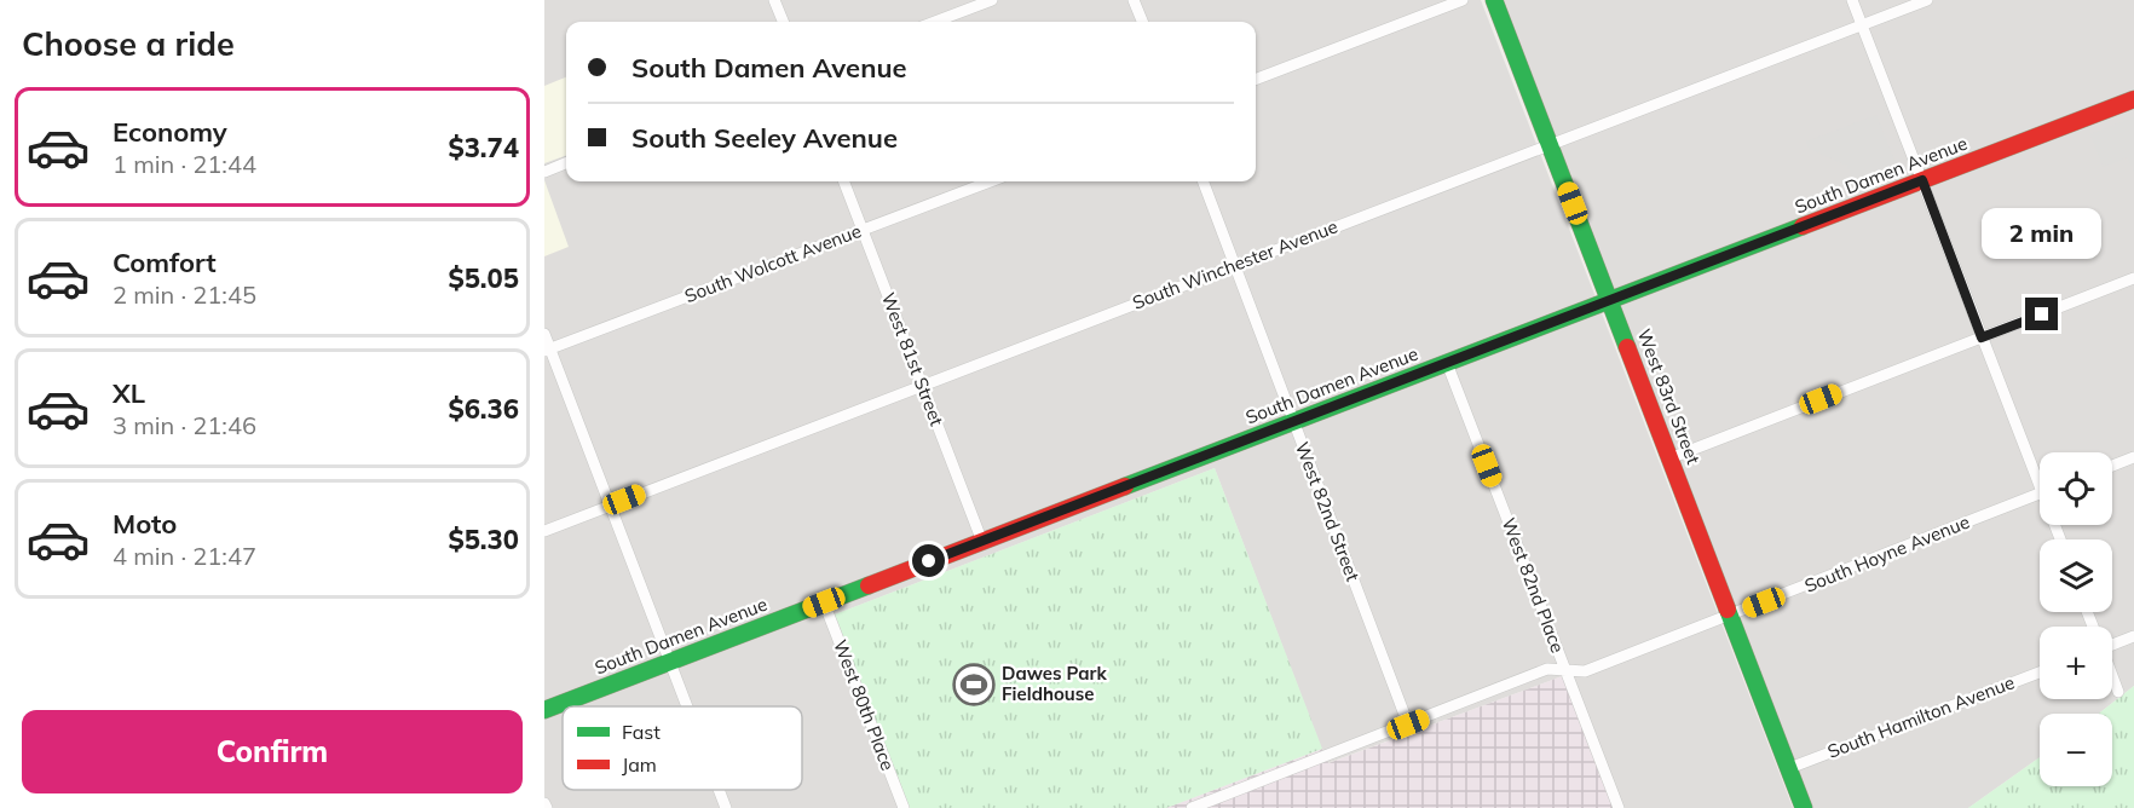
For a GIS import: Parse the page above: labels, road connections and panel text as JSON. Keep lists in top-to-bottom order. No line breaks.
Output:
{"streets":{"street":["South Damen Avenue","South Wolcott Avenue","South Winchester Avenue","West 81st Street","West 83rd Street","West 82nd Street","South Hoyne Avenue","West 82nd Place","West 80th Place","South Hamilton Avenue"]},"crossings":[["South Damen Avenue","West 81st Street"],["South Damen Avenue","West 83rd Street"],["South Damen Avenue","West 82nd Street"],["South Damen Avenue","West 82nd Place"],["South Damen Avenue","West 80th Place"],["South Wolcott Avenue","West 81st Street"],["South Winchester Avenue","West 81st Street"],["South Winchester Avenue","West 83rd Street"],["South Winchester Avenue","West 82nd Street"],["West 83rd Street","South Hoyne Avenue"],["West 83rd Street","South Hamilton Avenue"],["West 82nd Street","South Hoyne Avenue"],["South Hoyne Avenue","West 82nd Place"]],"places":{"sports":["Dawes Park Fieldhouse"]},"legend":["Fast","Jam"],"page":{"heading":"Choose a ride","banner":["South Damen Avenue","South Seeley Avenue"],"list":[{"name":"Economy","note":"1 min · 21:44","value":"$3.74"},{"name":"Comfort","note":"2 min · 21:45","value":"$5.05"},{"name":"XL","note":"3 min · 21:46","value":"$6.36"},{"name":"Moto","note":"4 min · 21:47","value":"$5.30"}],"bubble":"2 min","map_buttons":["+","−"],"buttons":"Confirm"}}
